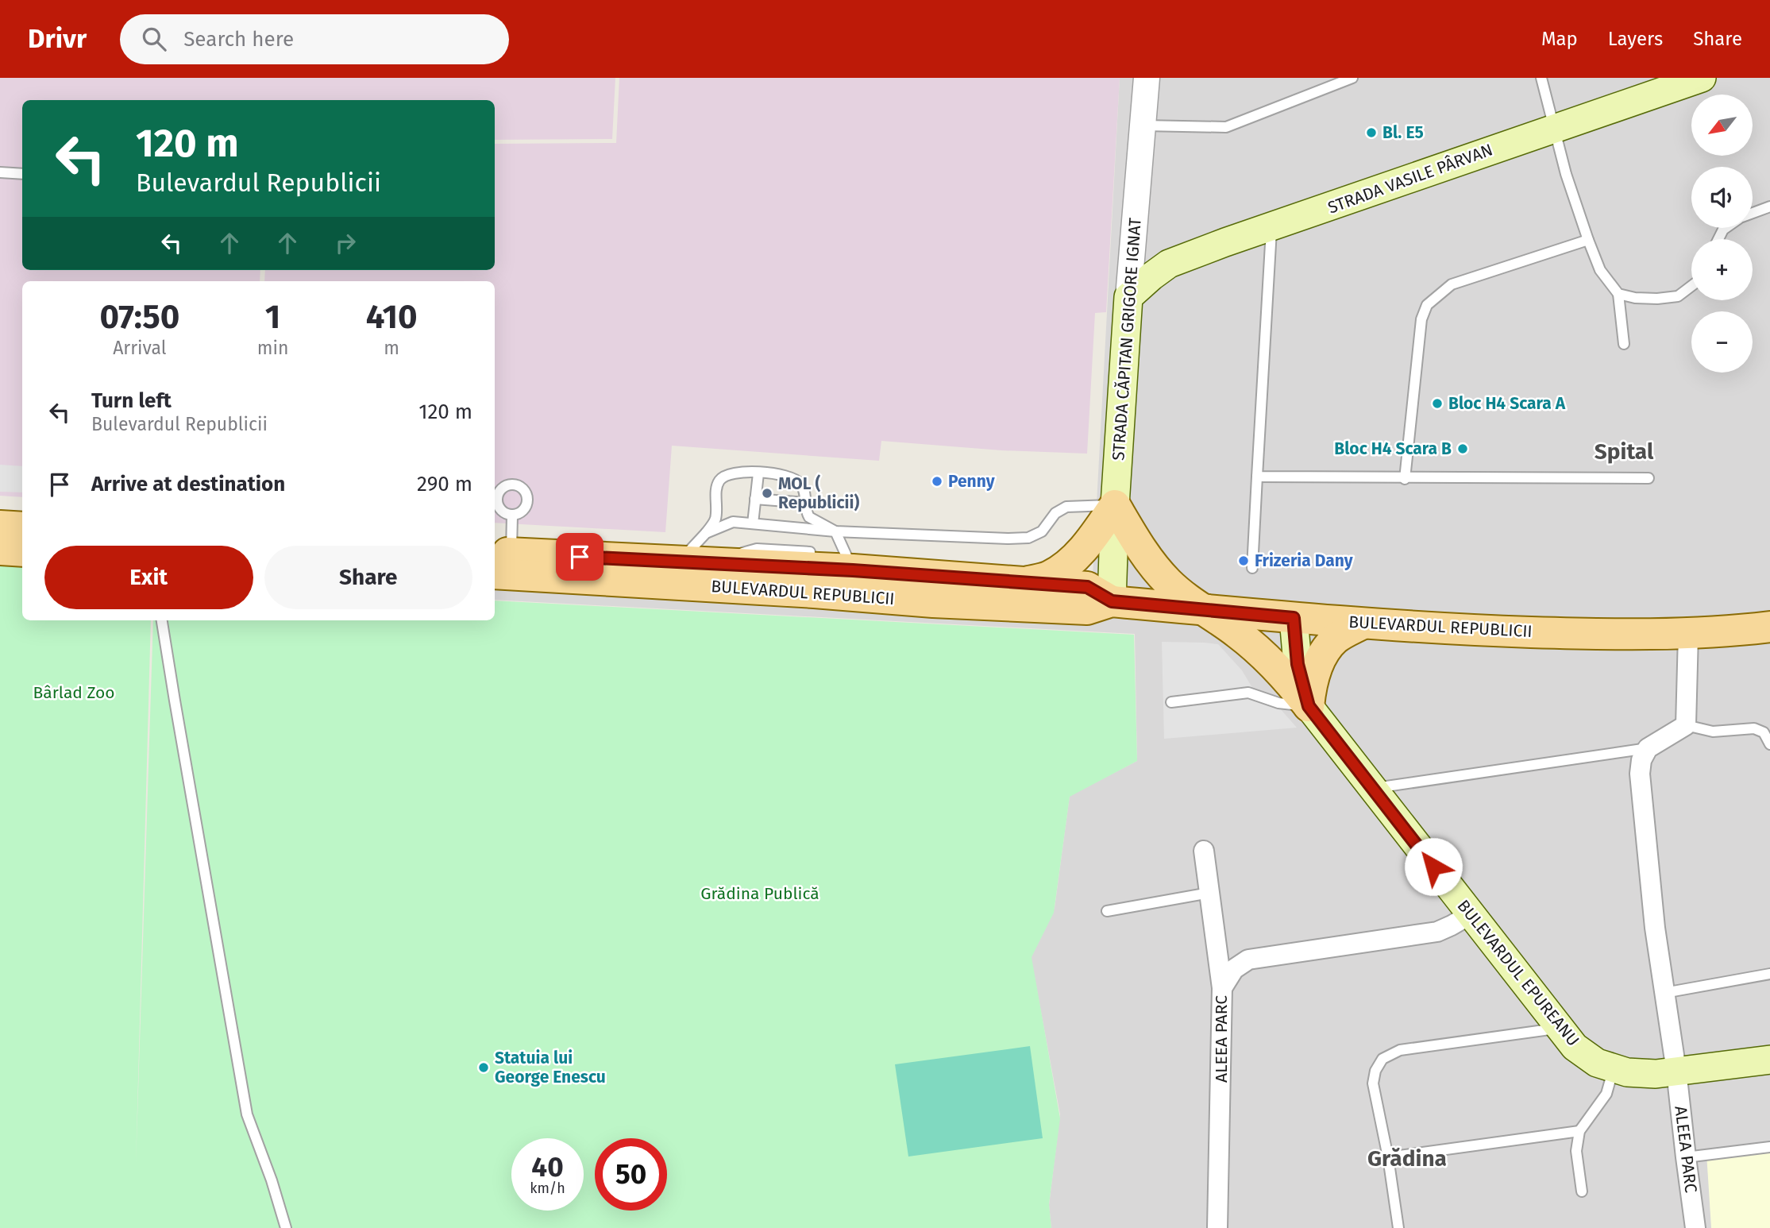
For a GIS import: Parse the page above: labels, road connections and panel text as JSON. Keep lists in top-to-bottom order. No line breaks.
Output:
{"streets":{"main road":["STRADA VASILE PÂRVAN","STRADA CĂPITAN GRIGORE IGNAT","BULEVARDUL REPUBLICII","BULEVARDUL EPUREANU"],"street":["ALEEA PARC"]},"crossings":[["STRADA VASILE PÂRVAN","STRADA CĂPITAN GRIGORE IGNAT"],["STRADA CĂPITAN GRIGORE IGNAT","BULEVARDUL REPUBLICII"],["BULEVARDUL REPUBLICII","BULEVARDUL EPUREANU"],["BULEVARDUL EPUREANU","ALEEA PARC"]],"districts":["Spital","Grădina"],"parks":["Bârlad Zoo","Grădina Publică"],"places":["Bl. E5","Bloc H4 Scara A","Bloc H4 Scara B","Penny","MOL ( Republicii)","Frizeria Dany","Statuia lui George Enescu"],"north":"bottom left","page":{"header":"Drivr","search":"Search here","nav":["Map","Layers","Share"],"map_buttons":["+","−"],"turn":["120 m","Bulevardul Republicii"],"eta":["07:50","Arrival","1","min","410","m"],"list":[{"name":"Turn left","note":"Bulevardul Republicii","value":"120 m"},{"name":"Arrive at destination","value":"290 m"}],"buttons":["Exit","Share"],"speed":"40 km/h","limit":"50"}}
